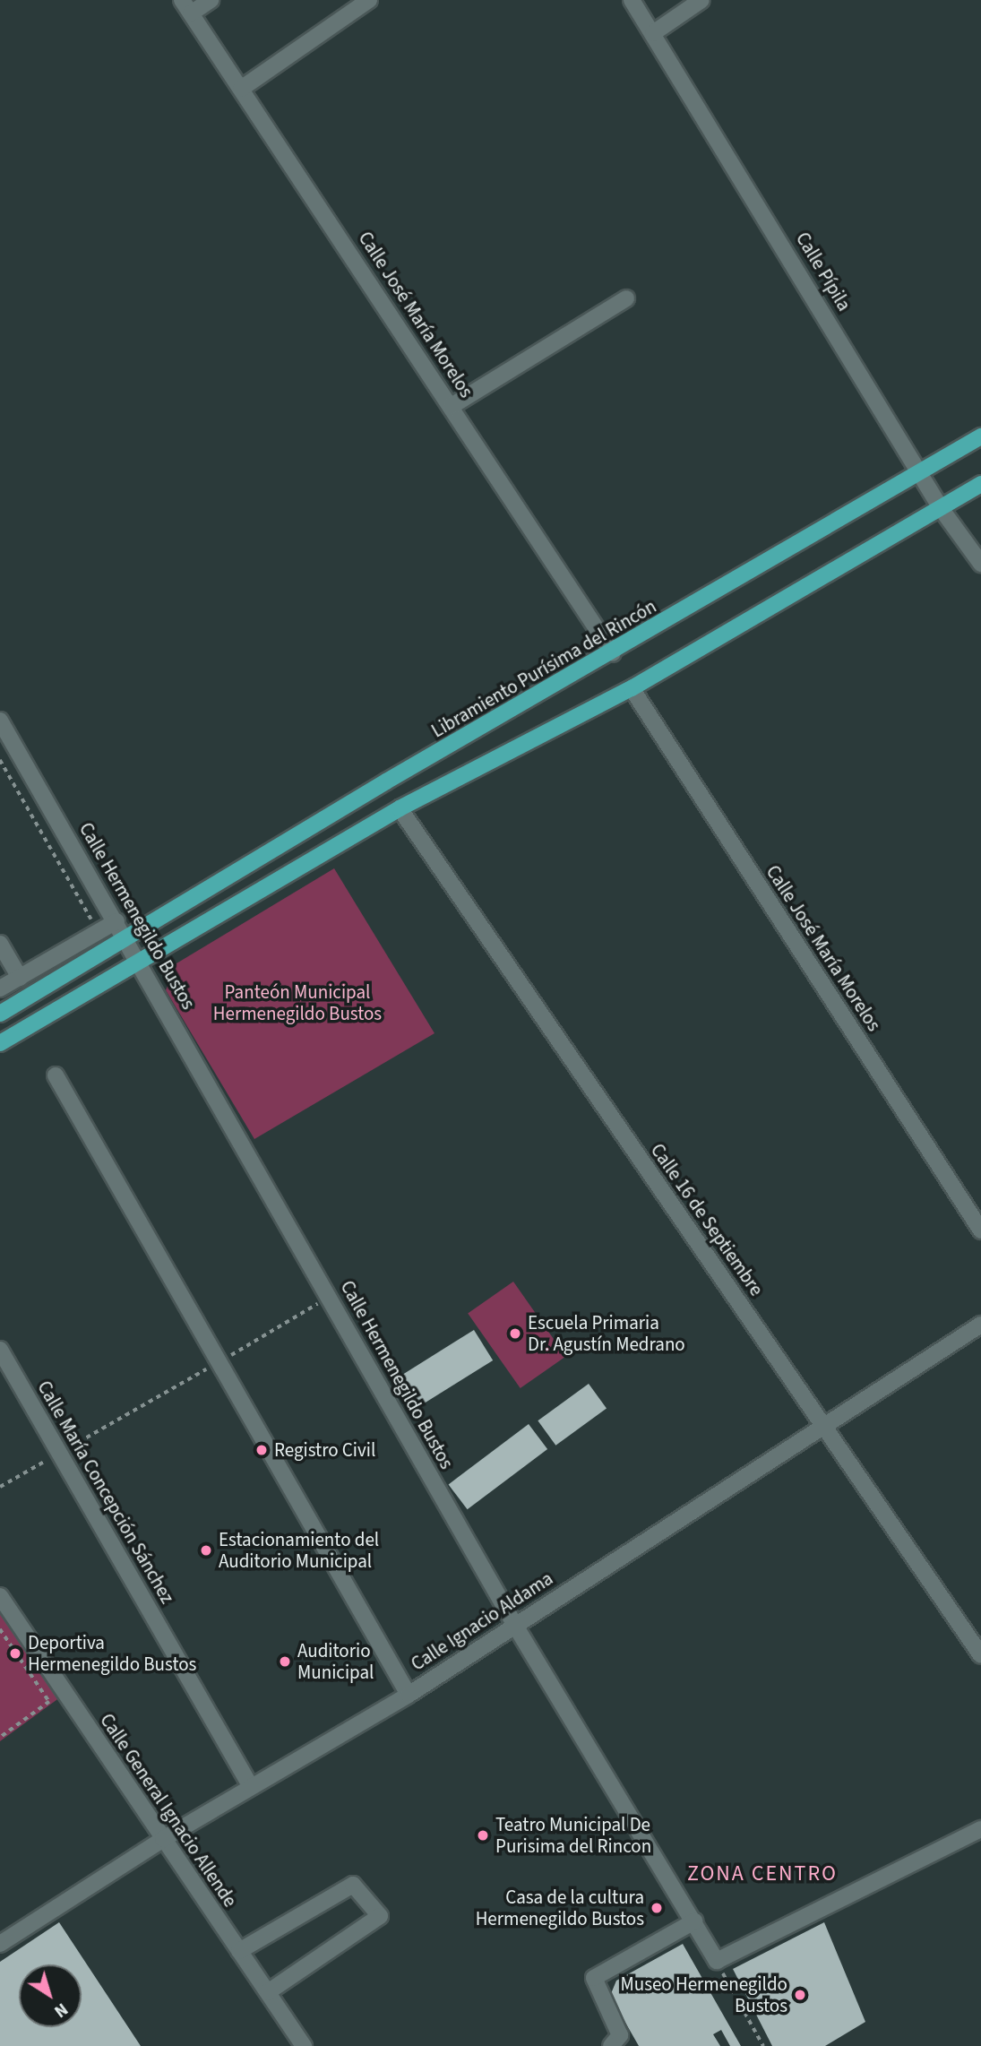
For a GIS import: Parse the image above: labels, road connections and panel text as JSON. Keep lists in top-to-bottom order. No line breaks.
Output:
{"streets":{"main road":["Libramiento Purísima del Rincón"],"street":["Calle Pípila","Calle José María Morelos","Calle Hermenegildo Bustos","Calle 16 de Septiembre","Calle María Concepción Sánchez","Calle Ignacio Aldama","Calle General Ignacio Allende"]},"crossings":[["Calle Pípila","Libramiento Purísima del Rincón"],["Calle José María Morelos","Libramiento Purísima del Rincón"],["Libramiento Purísima del Rincón","Calle Hermenegildo Bustos"],["Calle Hermenegildo Bustos","Calle Ignacio Aldama"],["Calle 16 de Septiembre","Calle Ignacio Aldama"],["Calle María Concepción Sánchez","Calle Ignacio Aldama"],["Calle Ignacio Aldama","Calle General Ignacio Allende"]],"districts":["ZONA CENTRO"],"parks":["Panteón Municipal Hermenegildo Bustos"],"places":["Escuela Primaria Dr. Agustín Medrano","Registro Civil","Estacionamiento del Auditorio Municipal","Deportiva Hermenegildo Bustos","Auditorio Municipal","Teatro Municipal De Purisima del Rincon","Casa de la cultura Hermenegildo Bustos","Museo Hermenegildo Bustos"],"north":"bottom right"}
